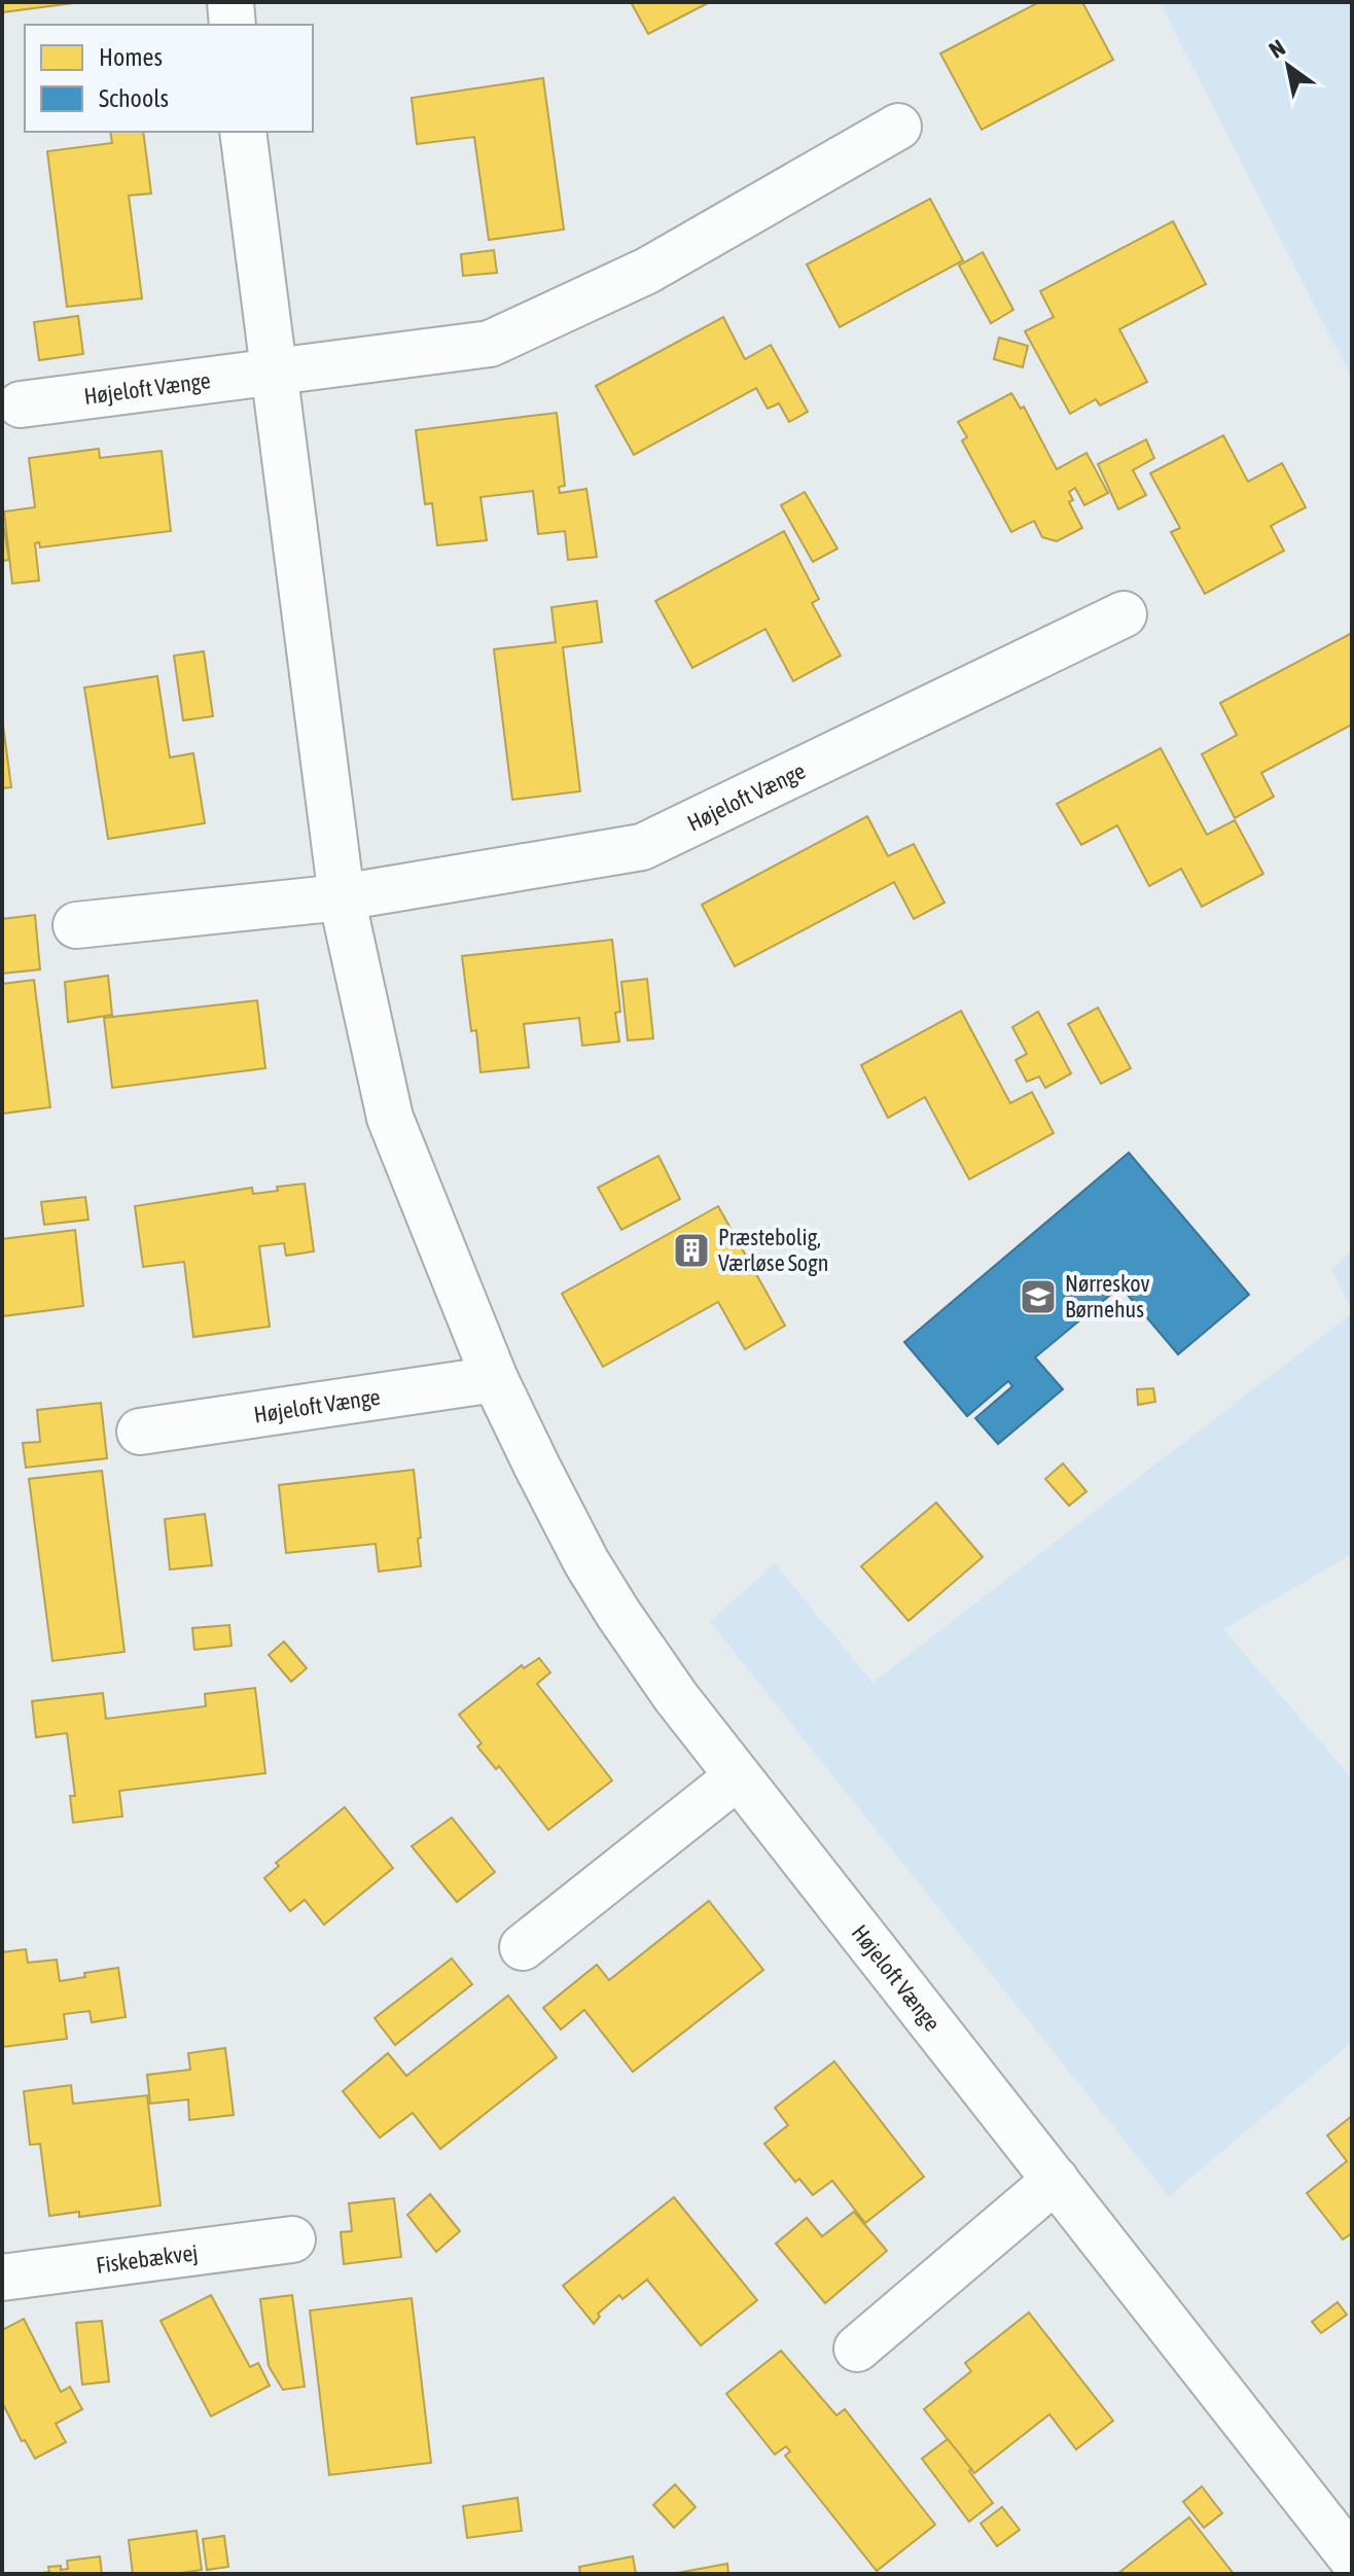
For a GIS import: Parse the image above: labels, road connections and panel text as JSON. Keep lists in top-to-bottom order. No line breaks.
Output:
{"streets":{"street":["Højeloft Vænge","Fiskebækvej"]},"places":{"building":["Præstebolig, Værløse Sogn"],"school or university":["Nørreskov Børnehus"]},"legend":["Homes","Schools"],"north":"top left"}
